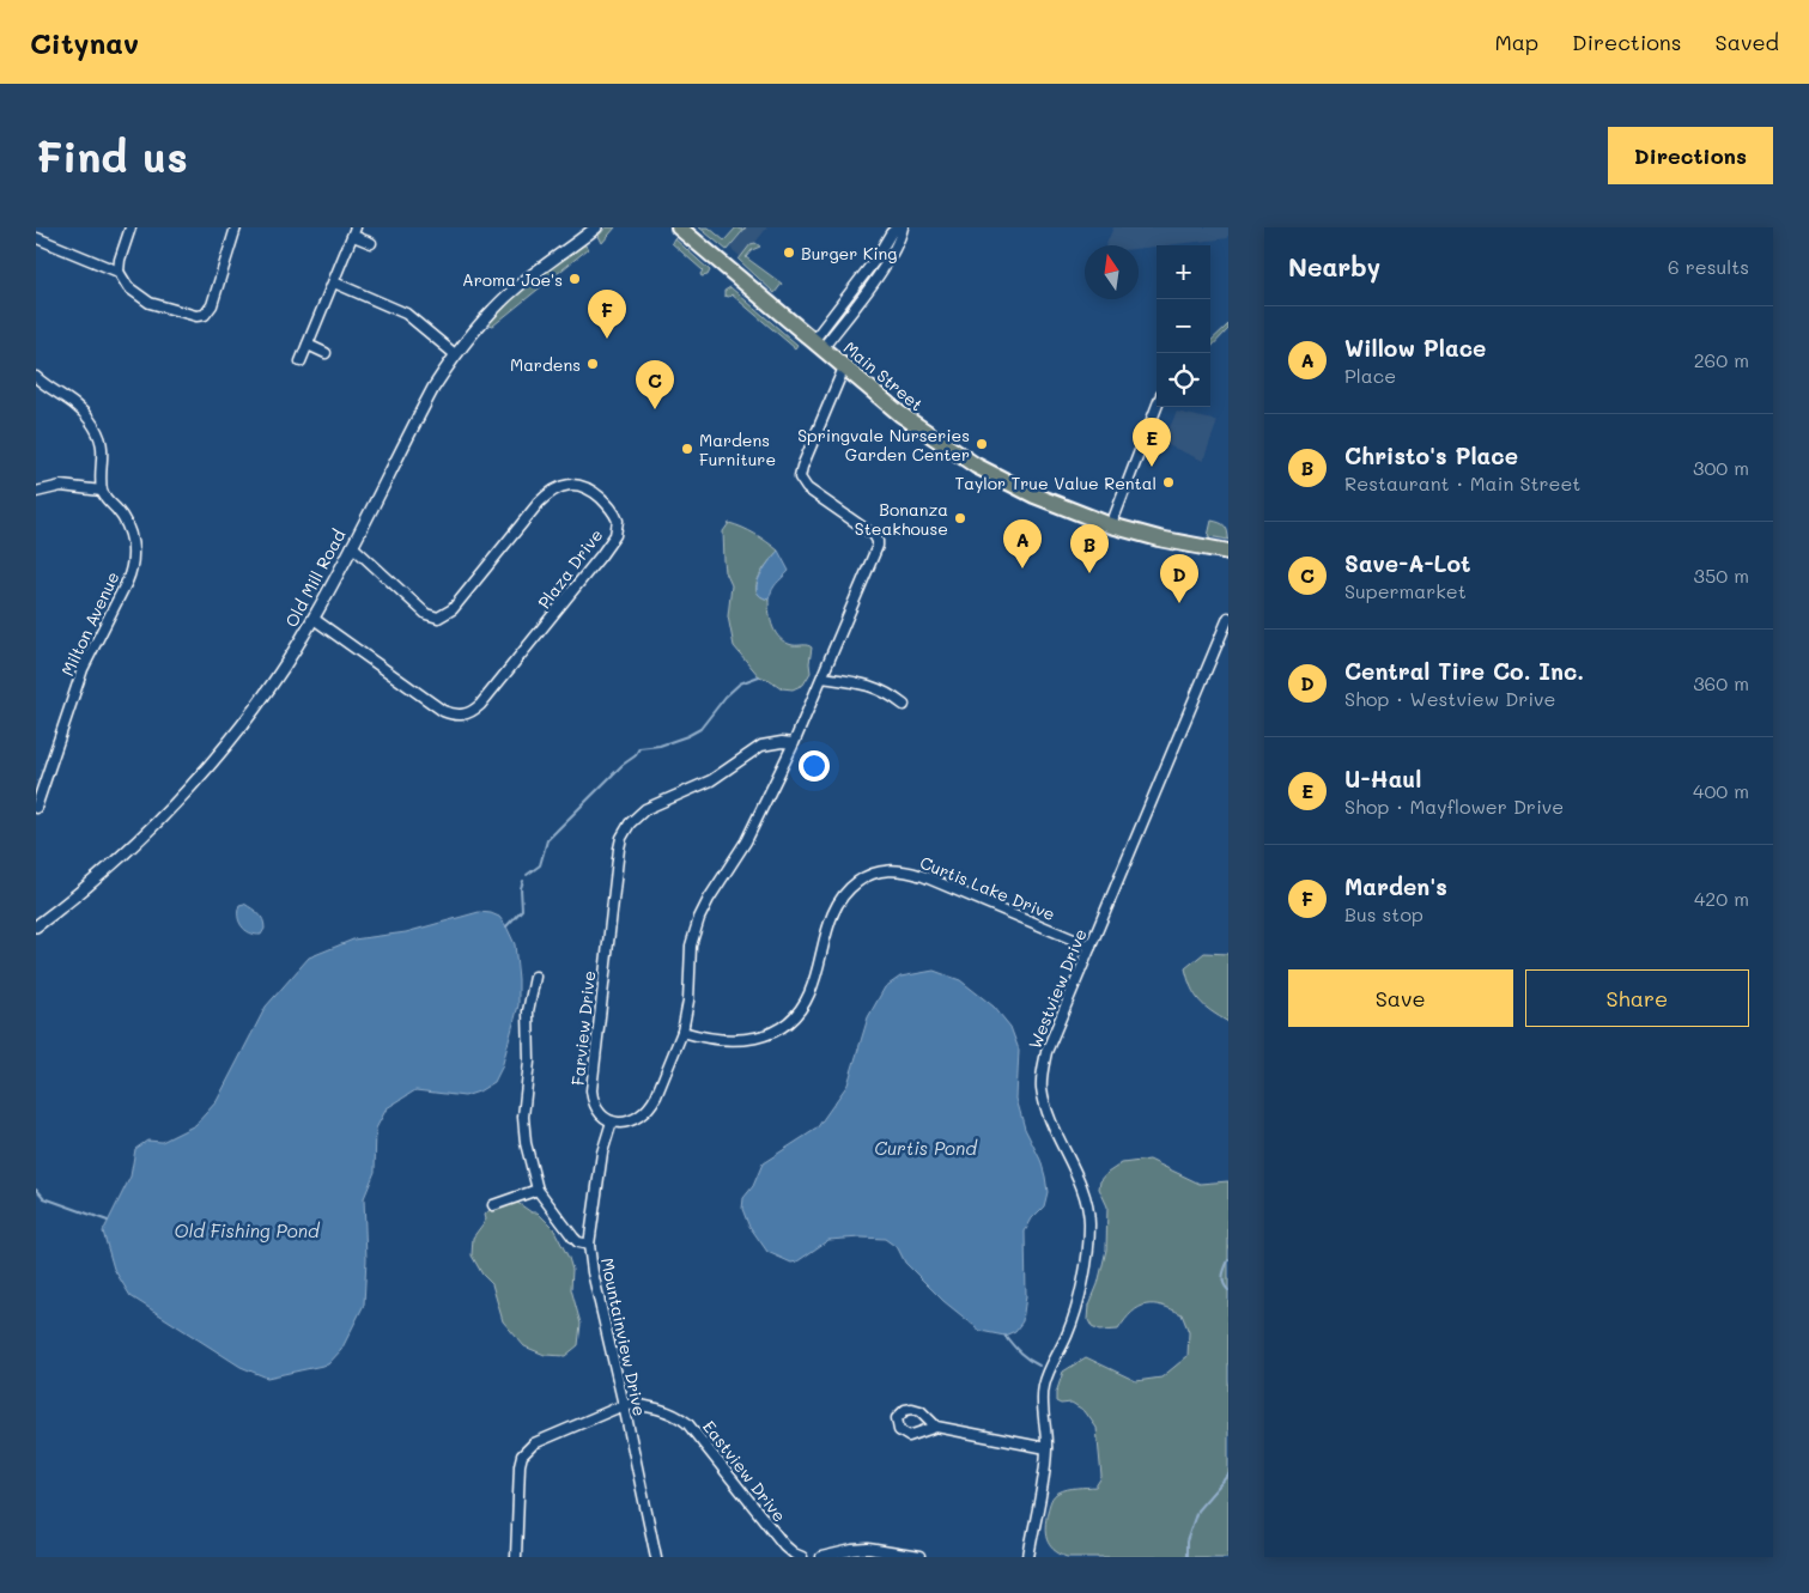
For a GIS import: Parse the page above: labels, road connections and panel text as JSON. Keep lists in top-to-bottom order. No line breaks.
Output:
{"streets":{"highway":["Main Street"],"street":["Plaza Drive","Old Mill Road","Milton Avenue","Curtis Lake Drive","Westview Drive","Farview Drive","Mountainview Drive","Eastview Drive"]},"crossings":[["Plaza Drive","Old Mill Road"],["Curtis Lake Drive","Westview Drive"],["Farview Drive","Mountainview Drive"],["Mountainview Drive","Eastview Drive"]],"water":["Curtis Pond","Old Fishing Pond"],"places":["Burger King","Aroma Joe's","Mardens","Springvale Nurseries Garden Center","Mardens Furniture","Taylor True Value Rental","Bonanza Steakhouse"],"north":"top","page":{"header":"Citynav","nav":["Map","Directions","Saved"],"buttons":["Directions",["Save","Share"]],"title":"Find us","heading":["Nearby","6 results"],"map_buttons":["+","−"],"pins":["F","C","E","A","B","D"],"list":[{"mark":"A","name":"Willow Place","note":"Place","value":"260 m"},{"mark":"B","name":"Christo's Place","note":"Restaurant · Main Street","value":"300 m"},{"mark":"C","name":"Save-A-Lot","note":"Supermarket","value":"350 m"},{"mark":"D","name":"Central Tire Co. Inc.","note":"Shop · Westview Drive","value":"360 m"},{"mark":"E","name":"U-Haul","note":"Shop · Mayflower Drive","value":"400 m"},{"mark":"F","name":"Marden's","note":"Bus stop","value":"420 m"}]}}
